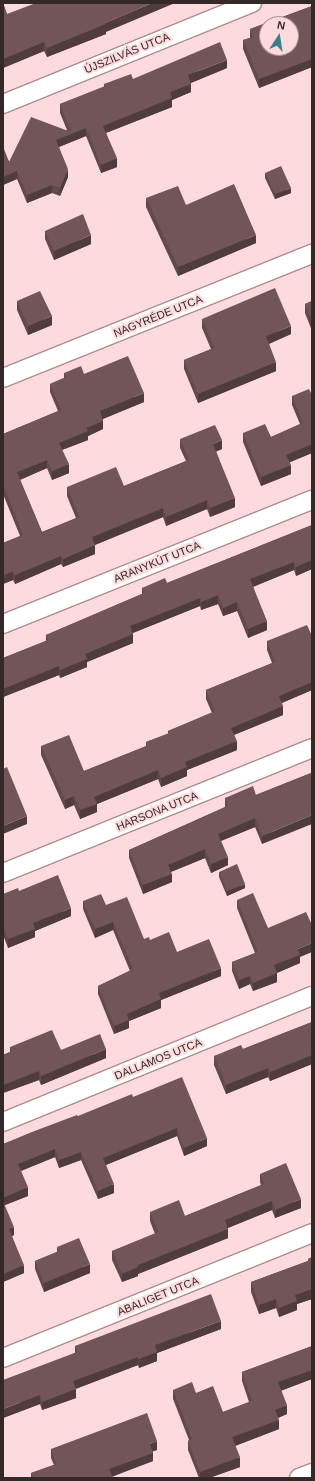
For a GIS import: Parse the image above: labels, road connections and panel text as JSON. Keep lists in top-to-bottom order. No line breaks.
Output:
{"streets":{"street":["ÚJSZILVÁS UTCA","NAGYRÉDE UTCA","ARANYKÚT UTCA","HARSONA UTCA","DALLAMOS UTCA","ABALIGET UTCA"]},"north":"top"}
